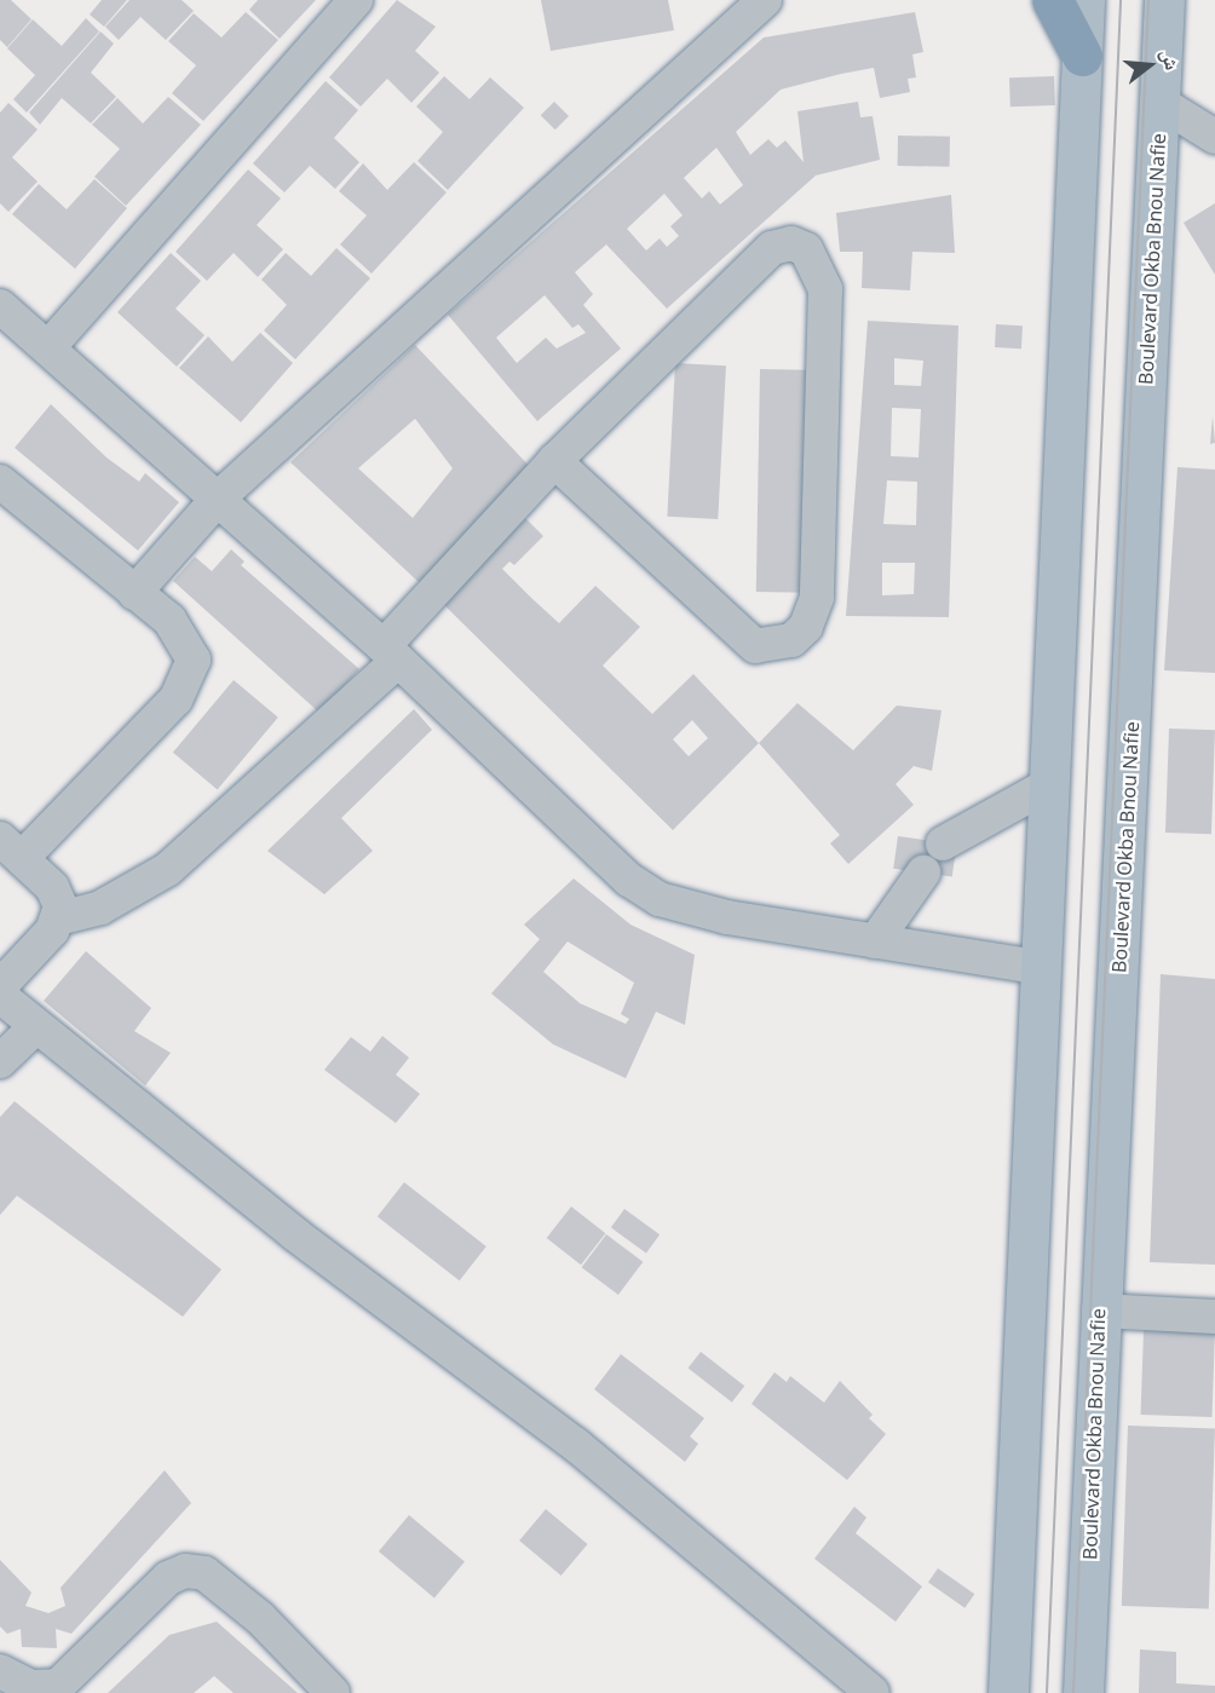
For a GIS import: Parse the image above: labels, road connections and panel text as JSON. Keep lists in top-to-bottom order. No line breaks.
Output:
{"streets":{"main road":["Boulevard Okba Bnou Nafie"]},"north":"right"}
